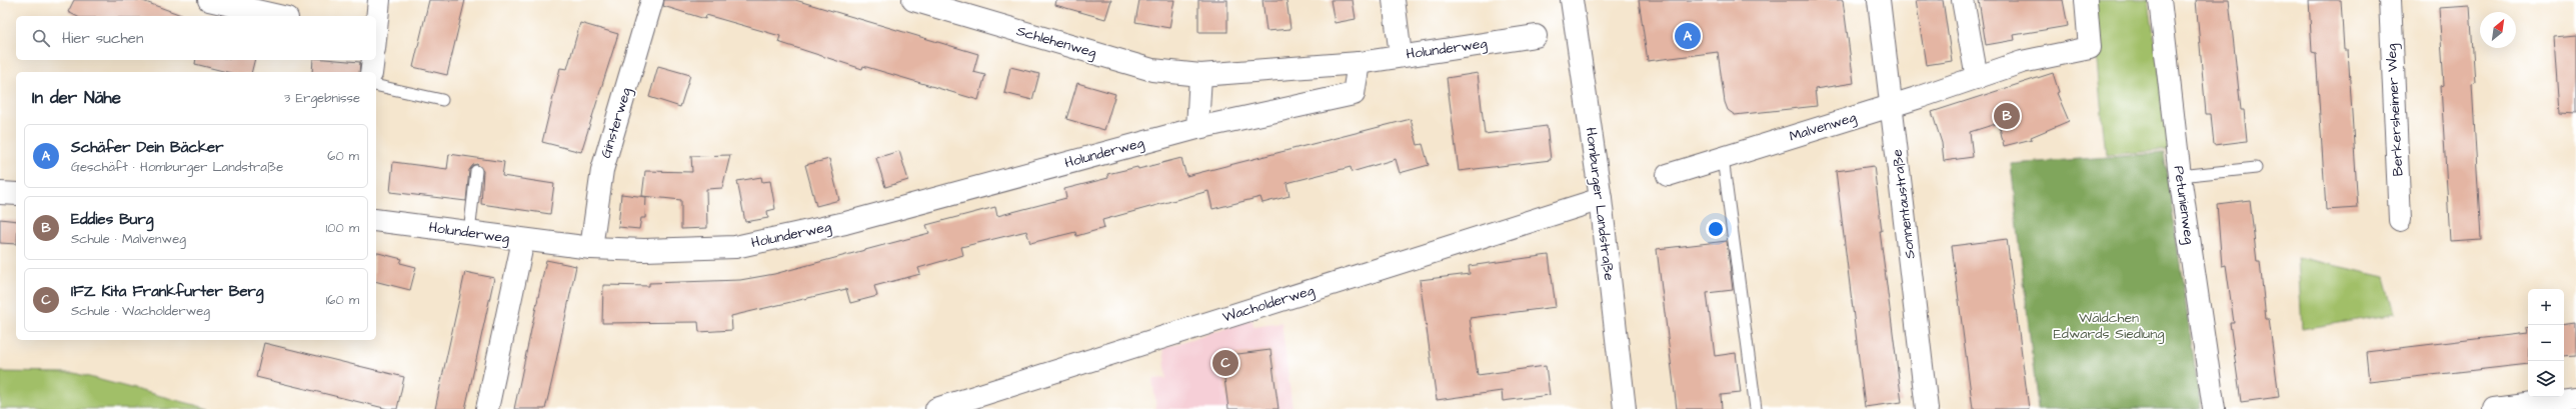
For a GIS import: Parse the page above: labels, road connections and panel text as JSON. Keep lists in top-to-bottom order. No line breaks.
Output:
{"streets":{"street":["Schlehenweg","Holunderweg","Berkersheimer Weg","Ginsterweg","Malvenweg","Homburger Landstraße","Sonnentaustraße","Petunienweg","Wacholderweg"]},"crossings":[["Schlehenweg","Holunderweg"],["Holunderweg","Ginsterweg"],["Malvenweg","Sonnentaustraße"],["Homburger Landstraße","Wacholderweg"]],"parks":["Wäldchen Edwards Siedlung"],"north":"top right","page":{"search":"Hier suchen","pins":["A","B","C"],"heading":["In der Nähe","3 Ergebnisse"],"list":[{"mark":"A","name":"Schäfer Dein Bäcker","note":"Geschäft · Homburger Landstraße","value":"60 m"},{"mark":"B","name":"Eddies Burg","note":"Schule · Malvenweg","value":"100 m"},{"mark":"C","name":"IFZ Kita Frankfurter Berg","note":"Schule · Wacholderweg","value":"160 m"}],"map_buttons":["+","−"]}}
